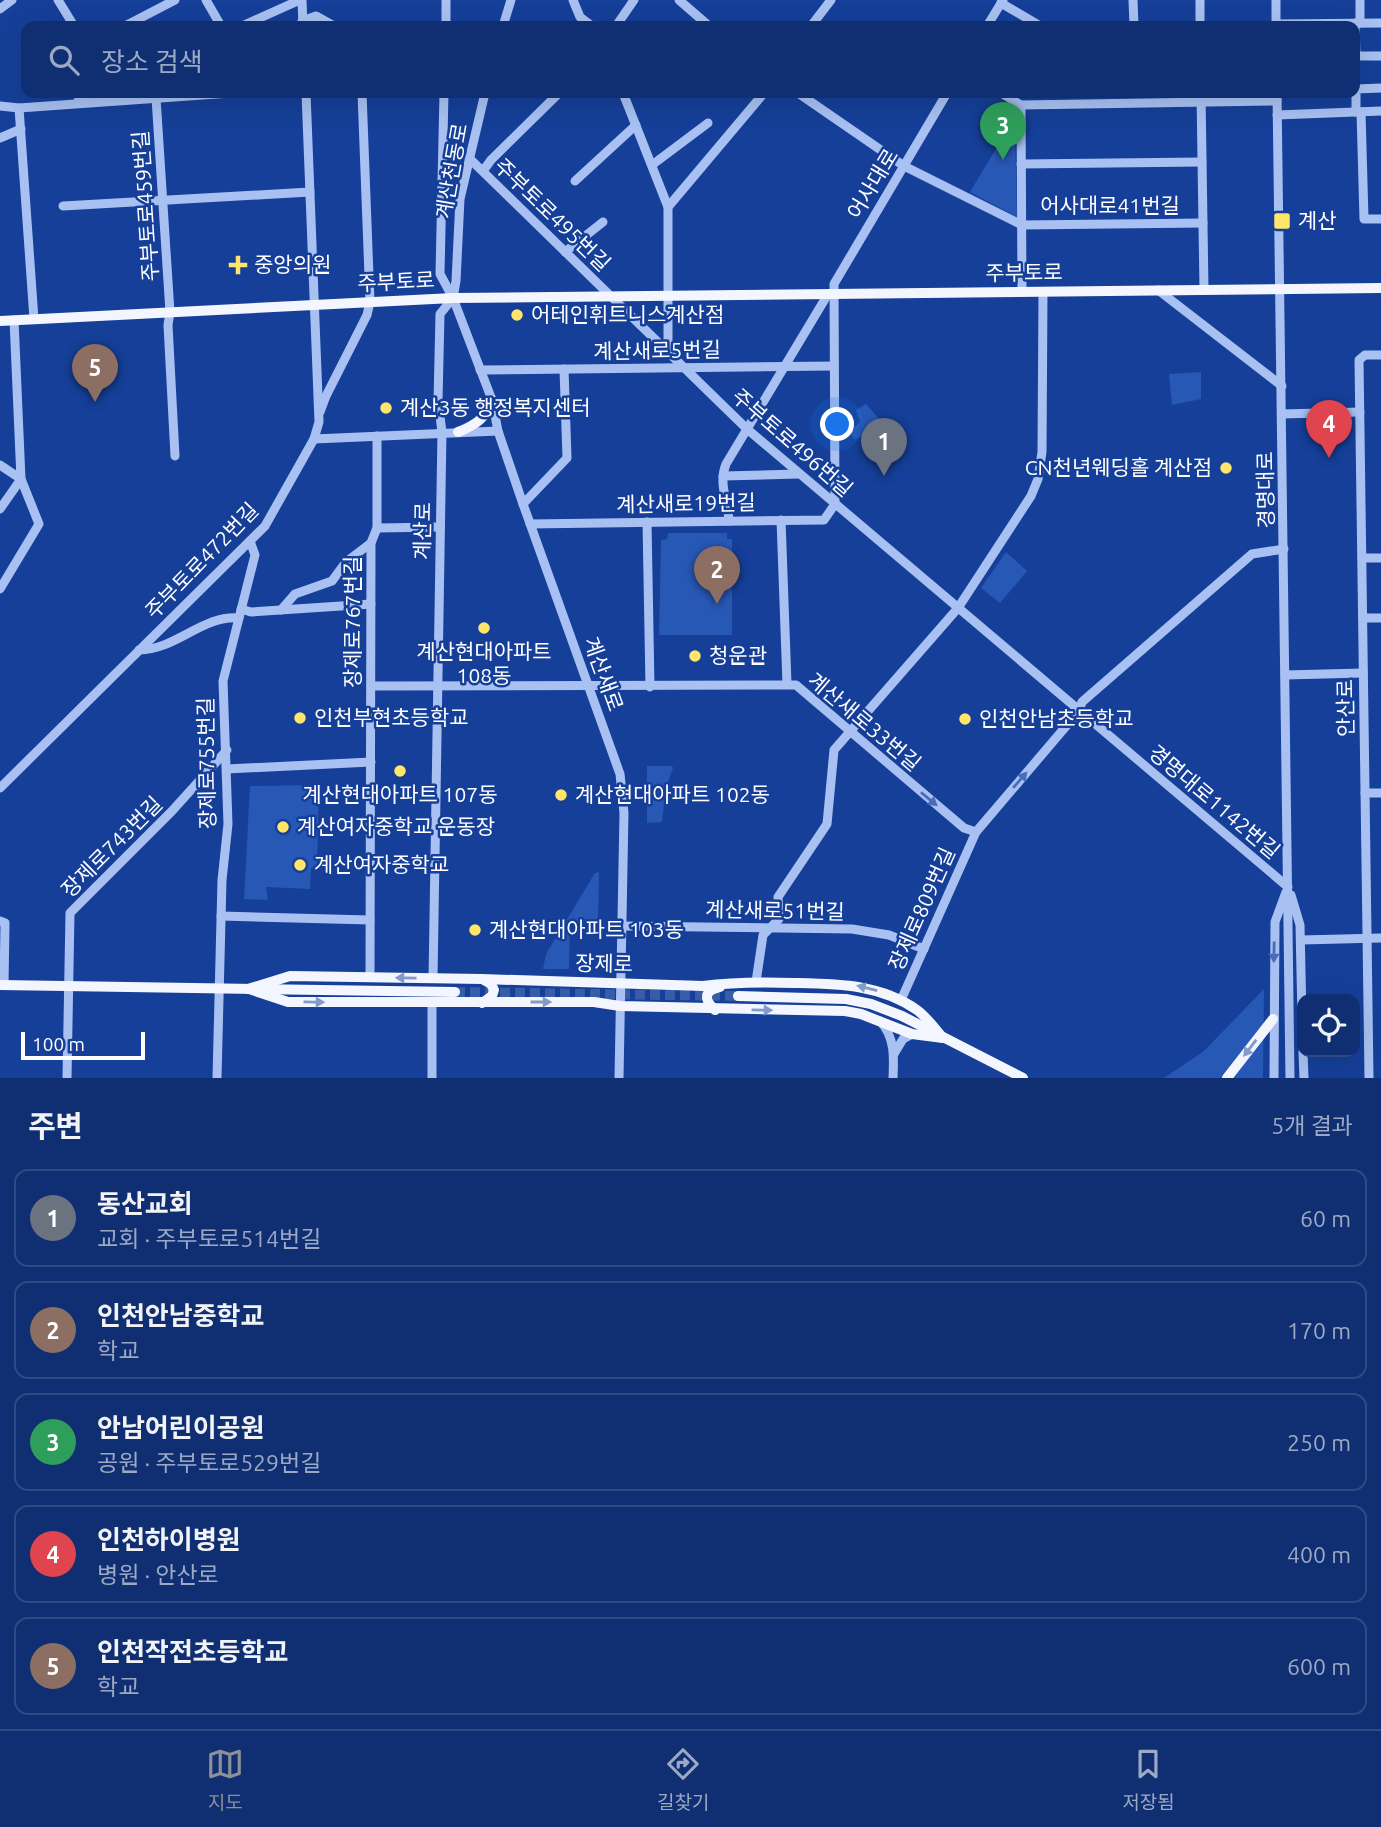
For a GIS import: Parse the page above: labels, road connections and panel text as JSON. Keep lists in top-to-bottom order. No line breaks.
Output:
{"streets":{"main road":["주부토로","장제로"],"street":["계산천동로","어사대로","주부토로459번길","어사대로41번길","주부토로495번길","계산새로5번길","주부토로496번길","경명대로","계산새로19번길","계산로","주부토로472번길","장제로767번길","계산새로","안산로","계산새로33번길","장제로755번길","경명대로1142번길","장제로743번길","장제로809번길","계산새로51번길"]},"crossings":[["계산천동로","주부토로495번길"],["계산천동로","주부토로"],["계산천동로","계산로"],["계산천동로","계산새로"],["어사대로","어사대로41번길"],["어사대로","주부토로"],["주부토로459번길","주부토로"],["주부토로495번길","주부토로"],["주부토로495번길","주부토로496번길"],["주부토로","주부토로496번길"],["주부토로","경명대로"],["주부토로","계산로"],["주부토로","주부토로472번길"],["주부토로","계산새로"],["계산새로5번길","주부토로496번길"],["계산새로5번길","계산새로"],["주부토로496번길","계산새로19번길"],["주부토로496번길","경명대로1142번길"],["경명대로","경명대로1142번길"],["경명대로","장제로809번길"],["계산새로19번길","계산새로"],["계산로","계산새로"],["계산로","계산새로33번길"],["계산로","장제로"],["주부토로472번길","장제로755번길"],["장제로767번길","계산새로33번길"],["장제로767번길","장제로"],["계산새로","계산새로33번길"],["계산새로","계산새로51번길"],["계산새로","장제로"],["계산새로33번길","장제로809번길"],["장제로755번길","장제로743번길"],["장제로755번길","장제로"],["경명대로1142번길","장제로809번길"],["장제로743번길","장제로"],["장제로809번길","계산새로51번길"],["장제로809번길","장제로"]],"places":{"transit":["계산"],"health":["중앙의원"],"other":["어테인휘트니스계산점","계산3동 행정복지센터","CN천년웨딩홀 계산점","계산현대아파트 108동","청운관","인천부현초등학교","인천안남초등학교","계산현대아파트 107동","계산현대아파트 102동","계산여자중학교 운동장","계산여자중학교","계산현대아파트 103동"]},"scale_bar":"100 m","page":{"search":"장소 검색","pins":["3","5","4","1","2"],"scale":"100 m","heading":["주변","5개 결과"],"list":[{"mark":"1","name":"동산교회","note":"교회 · 주부토로514번길","value":"60 m"},{"mark":"2","name":"인천안남중학교","note":"학교","value":"170 m"},{"mark":"3","name":"안남어린이공원","note":"공원 · 주부토로529번길","value":"250 m"},{"mark":"4","name":"인천하이병원","note":"병원 · 안산로","value":"400 m"},{"mark":"5","name":"인천작전초등학교","note":"학교","value":"600 m"}],"nav":["지도","길찾기","저장됨"]}}
